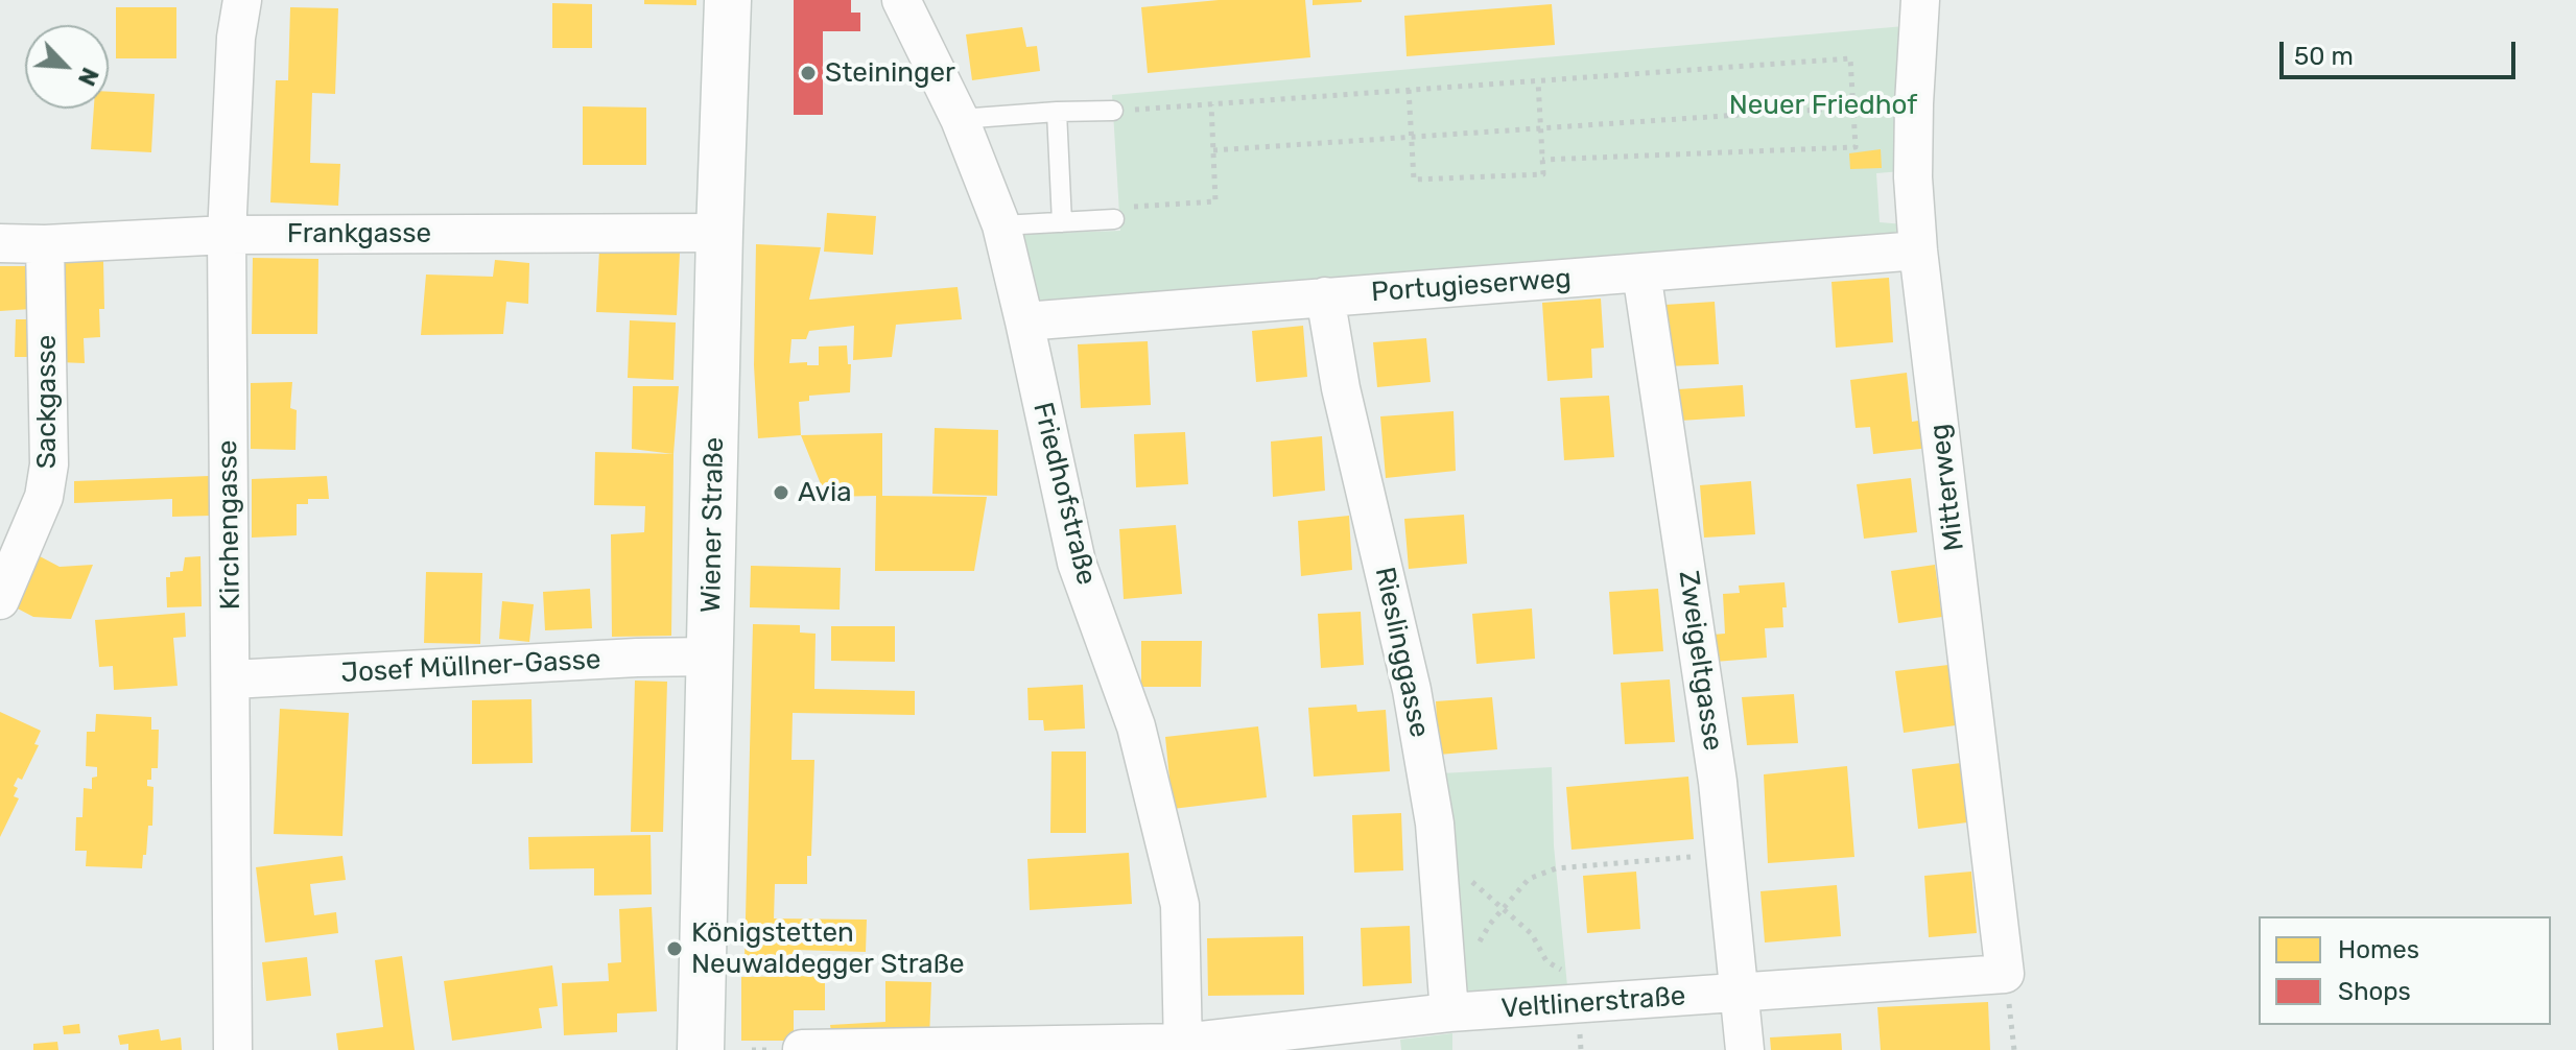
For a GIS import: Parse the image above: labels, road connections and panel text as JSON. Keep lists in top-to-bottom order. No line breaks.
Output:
{"streets":{"main road":["Wiener Straße"],"street":["Frankgasse","Portugieserweg","Sackgasse","Mitterweg","Friedhofstraße","Kirchengasse","Rieslinggasse","Zweigeltgasse","Josef Müllner-Gasse","Veltlinerstraße"]},"crossings":[["Frankgasse","Sackgasse"],["Frankgasse","Kirchengasse"],["Frankgasse","Wiener Straße"],["Portugieserweg","Mitterweg"],["Portugieserweg","Friedhofstraße"],["Portugieserweg","Rieslinggasse"],["Portugieserweg","Zweigeltgasse"],["Mitterweg","Veltlinerstraße"],["Friedhofstraße","Veltlinerstraße"],["Kirchengasse","Josef Müllner-Gasse"],["Wiener Straße","Josef Müllner-Gasse"],["Rieslinggasse","Veltlinerstraße"],["Zweigeltgasse","Veltlinerstraße"]],"parks":["Neuer Friedhof"],"places":["Steininger","Avia","Königstetten Neuwaldegger Straße"],"legend":["Homes","Shops"],"scale_bar":"50 m","north":"bottom right"}
